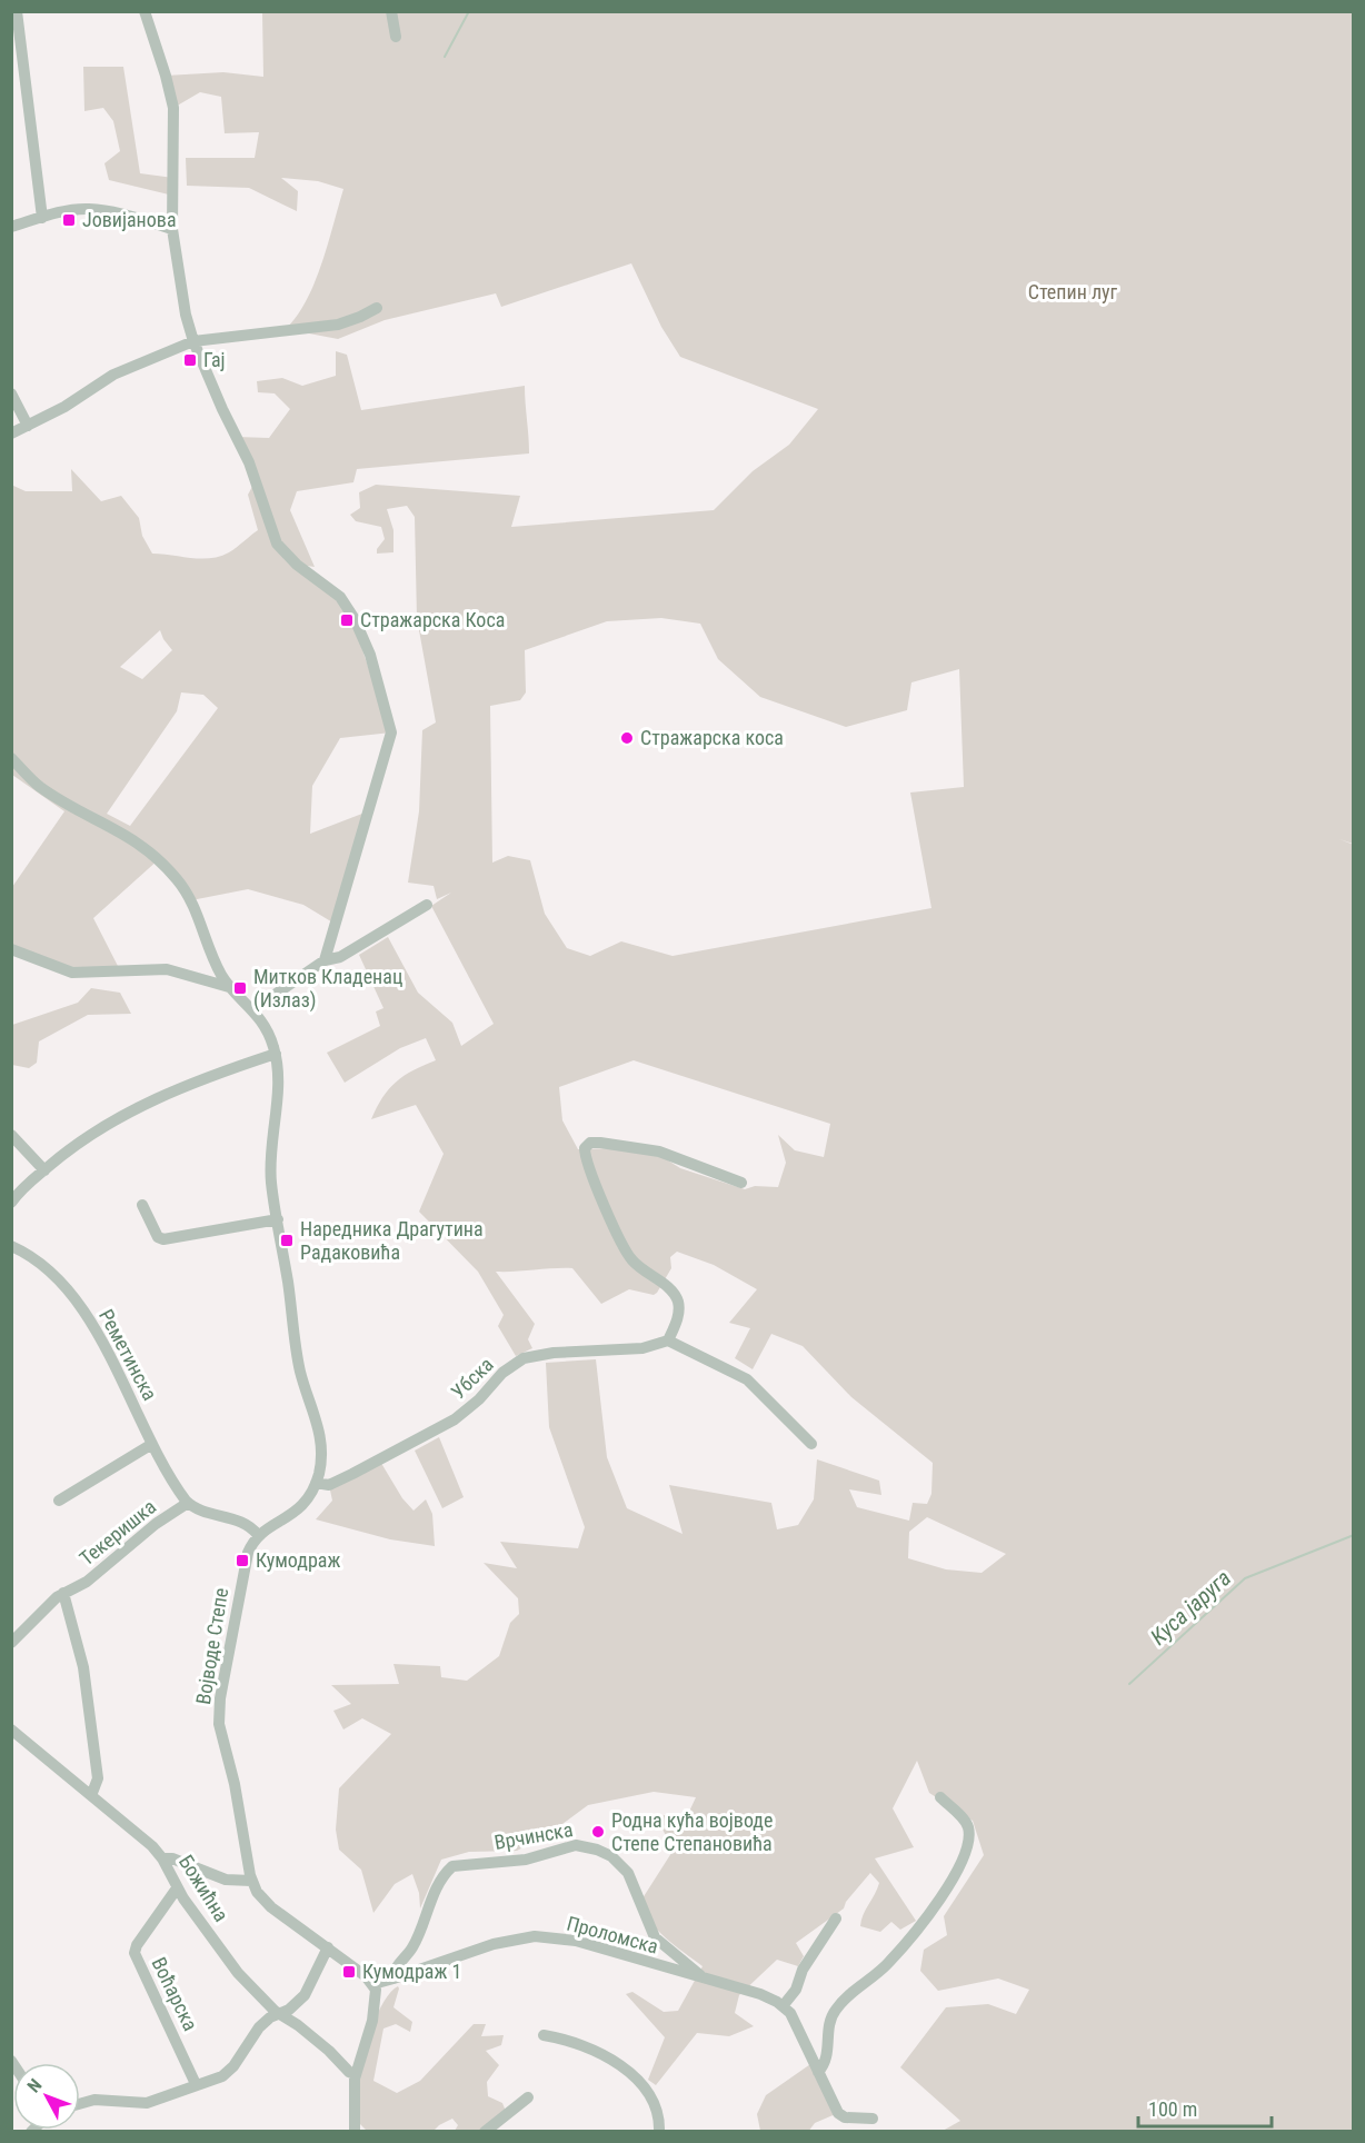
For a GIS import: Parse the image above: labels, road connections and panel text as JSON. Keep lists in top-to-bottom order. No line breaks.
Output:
{"streets":{"street":["Реметинска","Убска","Текеришка","Војводе Степе","Врчинска","Божићна","Проломска","Воћарска"]},"crossings":[["Реметинска","Текеришка"],["Текеришка","Војводе Степе"],["Врчинска","Проломска"],["Божићна","Воћарска"]],"water":["Куса јаруга"],"parks":["Степин луг"],"places":{"transit":["Јовијанова","Гај","Стражарска Коса","Митков Кладенац (Излаз)","Наредника Драгутина Радаковића","Кумодраж","Кумодраж 1"],"other":["Стражарска коса","Родна кућа војводе Степе Степановића"]},"scale_bar":"100 m","north":"top left"}
